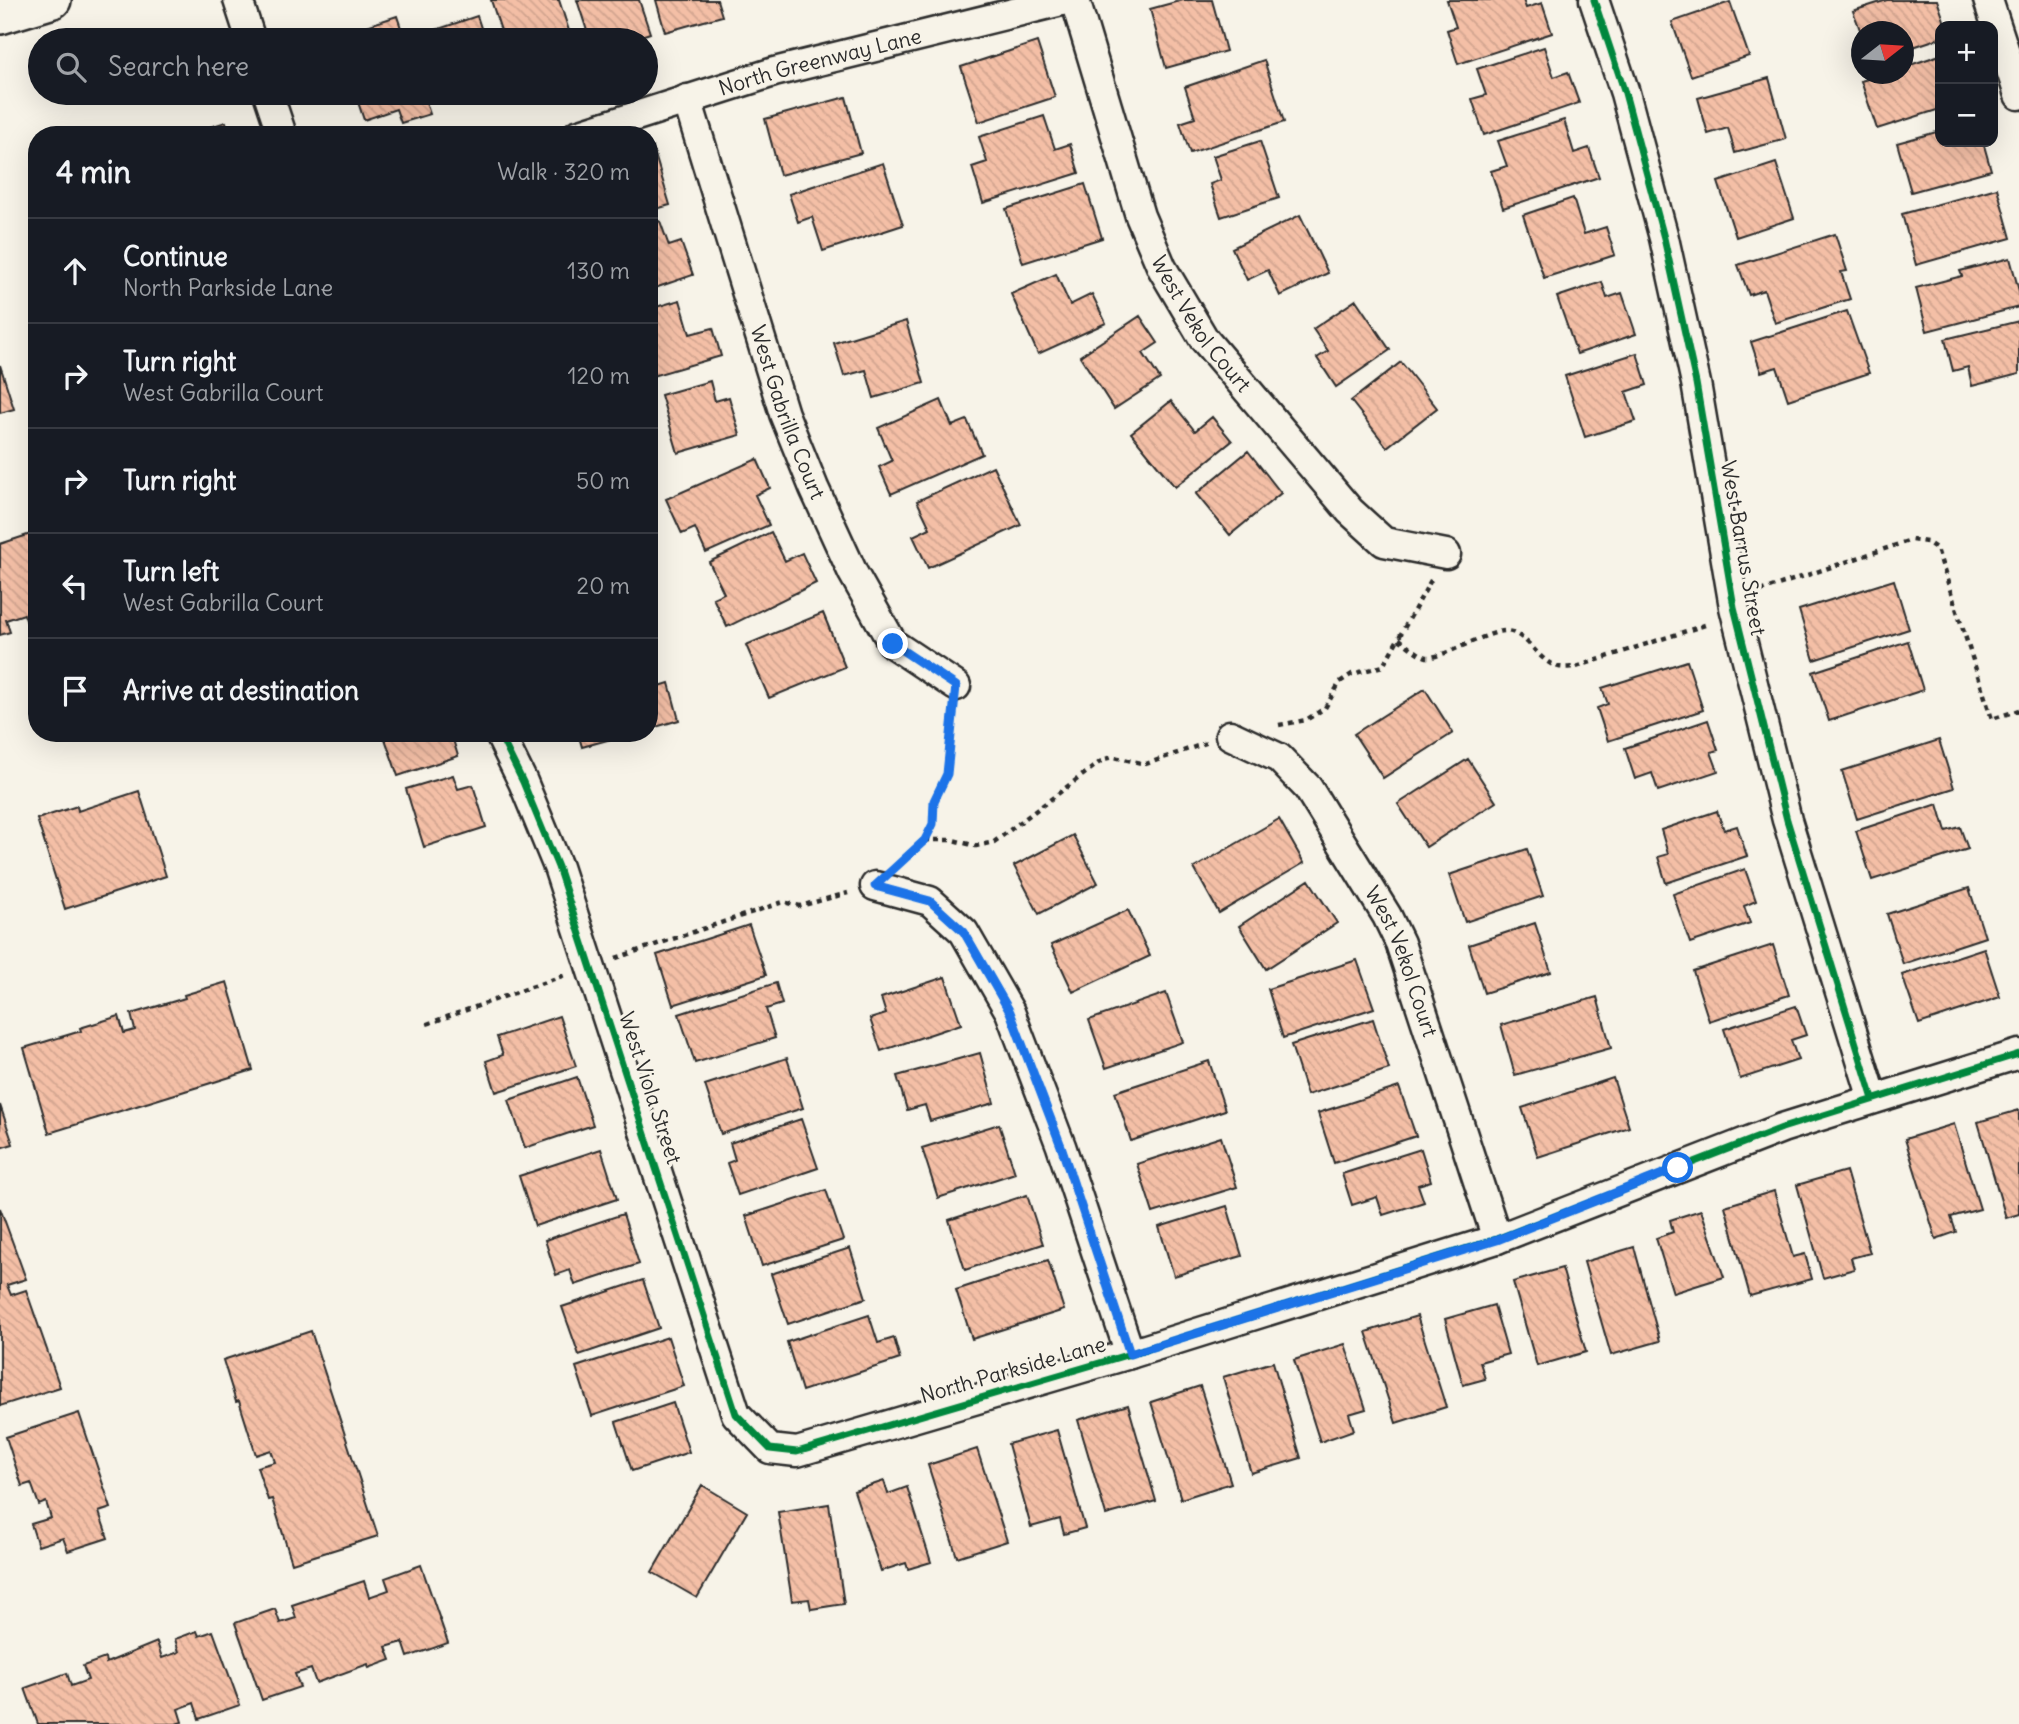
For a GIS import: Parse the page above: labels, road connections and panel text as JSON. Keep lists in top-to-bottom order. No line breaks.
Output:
{"streets":{"street":["North Greenway Lane","West Vekol Court","West Gabrilla Court","West Barrus Street","West Viola Street","North Parkside Lane"]},"crossings":[["North Greenway Lane","West Gabrilla Court"],["West Vekol Court","North Parkside Lane"],["West Barrus Street","North Parkside Lane"],["West Viola Street","North Parkside Lane"]],"north":"right","page":{"map_buttons":["+","−"],"search":"Search here","heading":["4 min","Walk · 320 m"],"list":[["Continue","North Parkside Lane","130 m"],["Turn right","West Gabrilla Court","120 m"],["Turn right","50 m"],["Turn left","West Gabrilla Court","20 m"],"Arrive at destination"]}}
